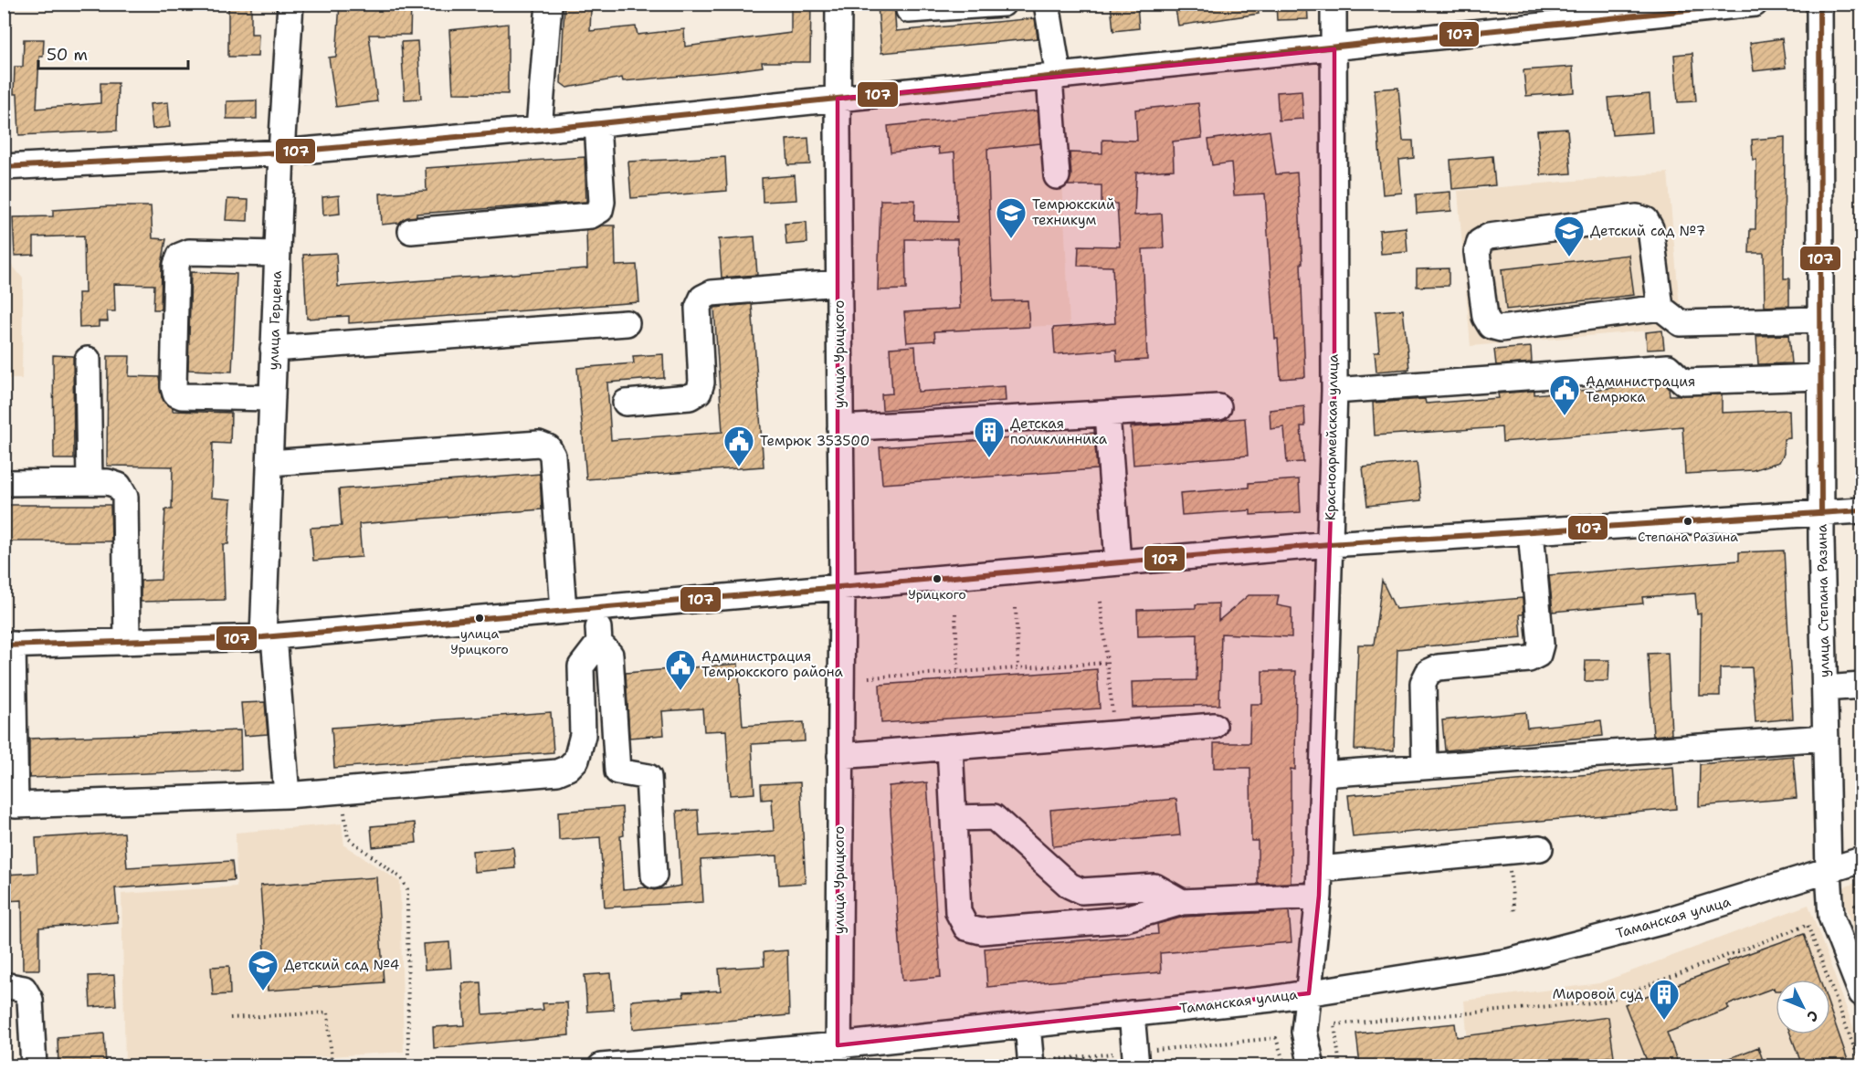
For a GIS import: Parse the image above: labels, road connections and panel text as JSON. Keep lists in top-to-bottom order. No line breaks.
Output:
{"streets":{"street":["улица Герцена","улица Урицкого","Красноармейская улица","улица Степана Разина","Таманская улица"]},"crossings":[["улица Урицкого","Таманская улица"],["Красноармейская улица","Таманская улица"],["улица Степана Разина","Таманская улица"]],"places":{"school or university":["Темрюкский техникум","Детский сад №7","Детский сад №4"],"public building":["Администрация Темрюка","Темрюк 353500","Администрация Темрюкского района"],"building":["Детская поликлинника","Мировой суд"],"other":["Степана Разина","Урицкого","улица Урицкого"]},"lines":["transit line 107"],"scale_bar":"50 m","north":"bottom right"}
